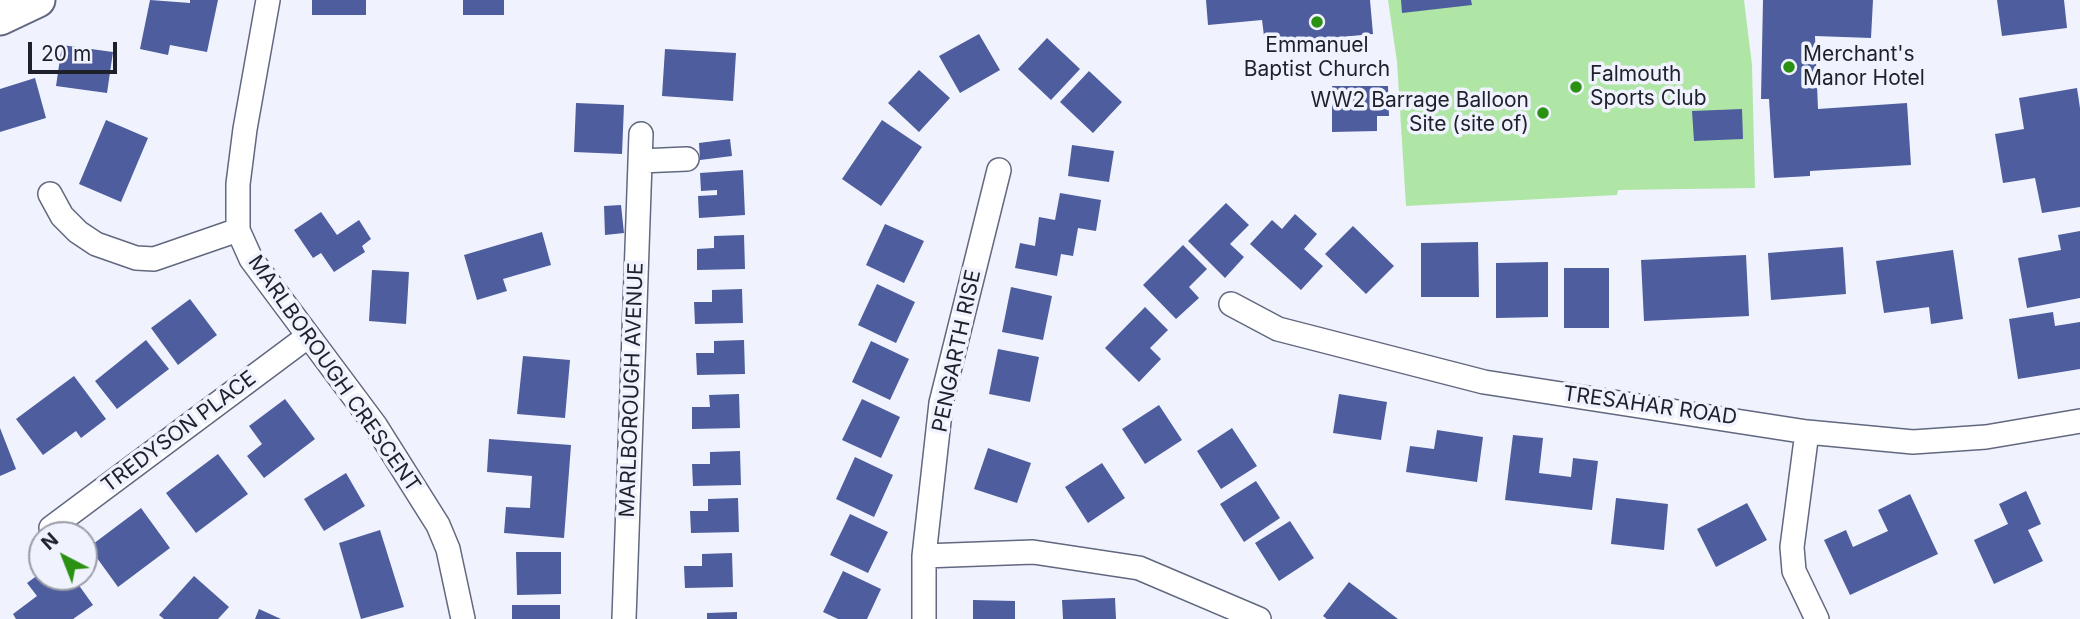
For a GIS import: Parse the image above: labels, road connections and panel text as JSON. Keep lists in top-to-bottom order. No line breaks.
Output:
{"streets":{"street":["PENGARTH RISE","MARLBOROUGH CRESCENT","MARLBOROUGH AVENUE","TRESAHAR ROAD","TREDYSON PLACE"]},"crossings":[["MARLBOROUGH CRESCENT","TREDYSON PLACE"]],"places":["Emmanuel Baptist Church","Merchant's Manor Hotel","Falmouth Sports Club","WW2 Barrage Balloon Site (site of)"],"scale_bar":"20 m","north":"top left"}
